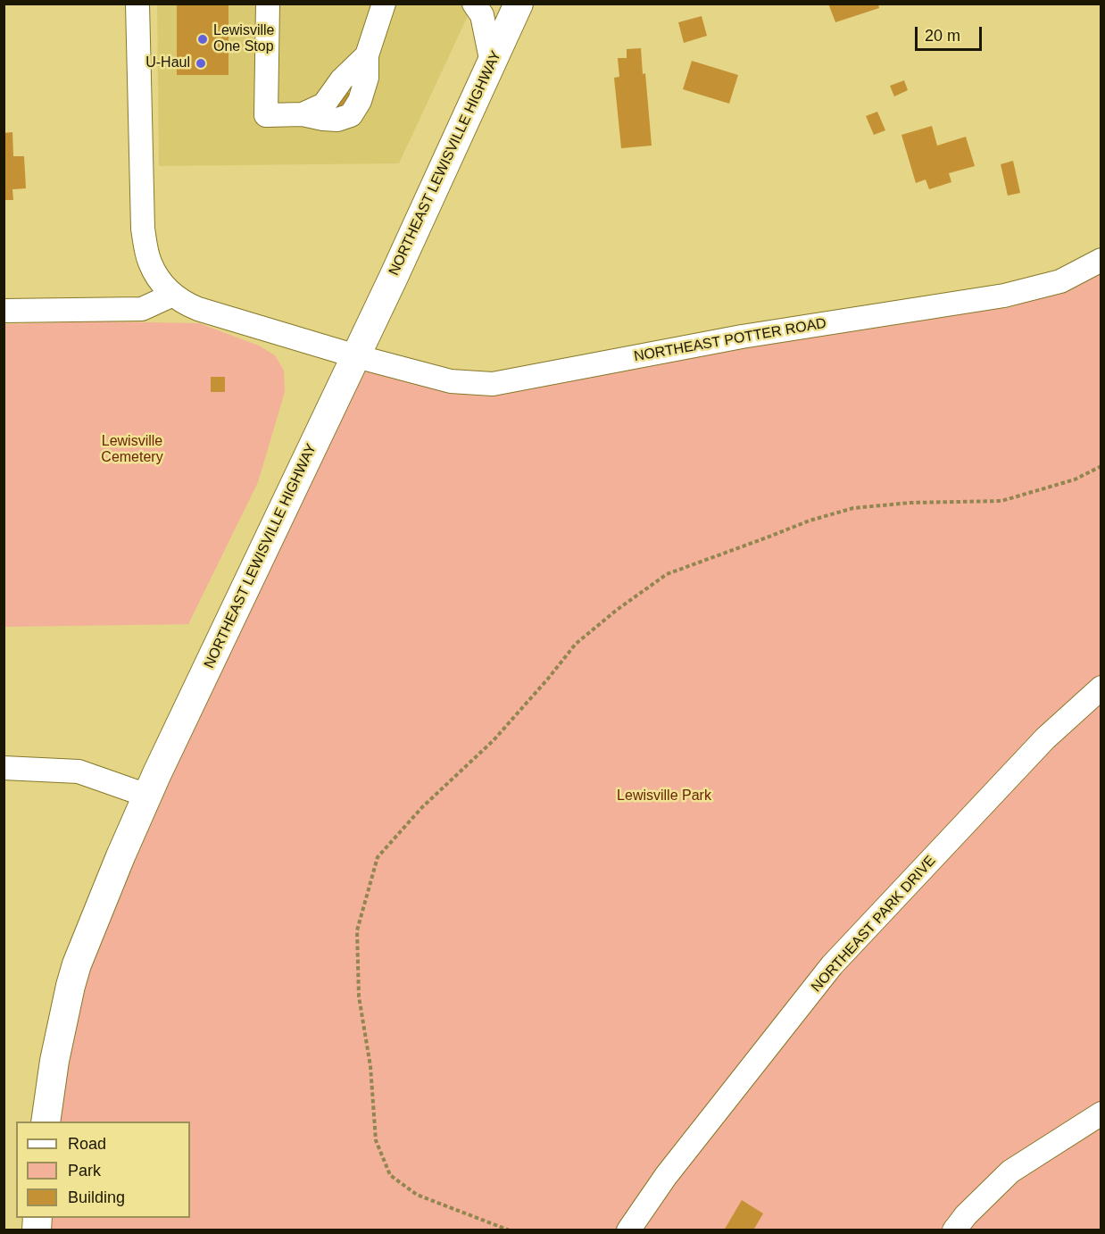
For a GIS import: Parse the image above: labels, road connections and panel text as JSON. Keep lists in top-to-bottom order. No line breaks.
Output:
{"streets":{"main road":["NORTHEAST LEWISVILLE HIGHWAY"],"street":["NORTHEAST POTTER ROAD","NORTHEAST PARK DRIVE"]},"crossings":[["NORTHEAST LEWISVILLE HIGHWAY","NORTHEAST POTTER ROAD"]],"parks":["Lewisville Cemetery","Lewisville Park"],"places":["Lewisville One Stop","U-Haul"],"legend":["Road","Park","Building"],"scale_bar":"20 m"}
